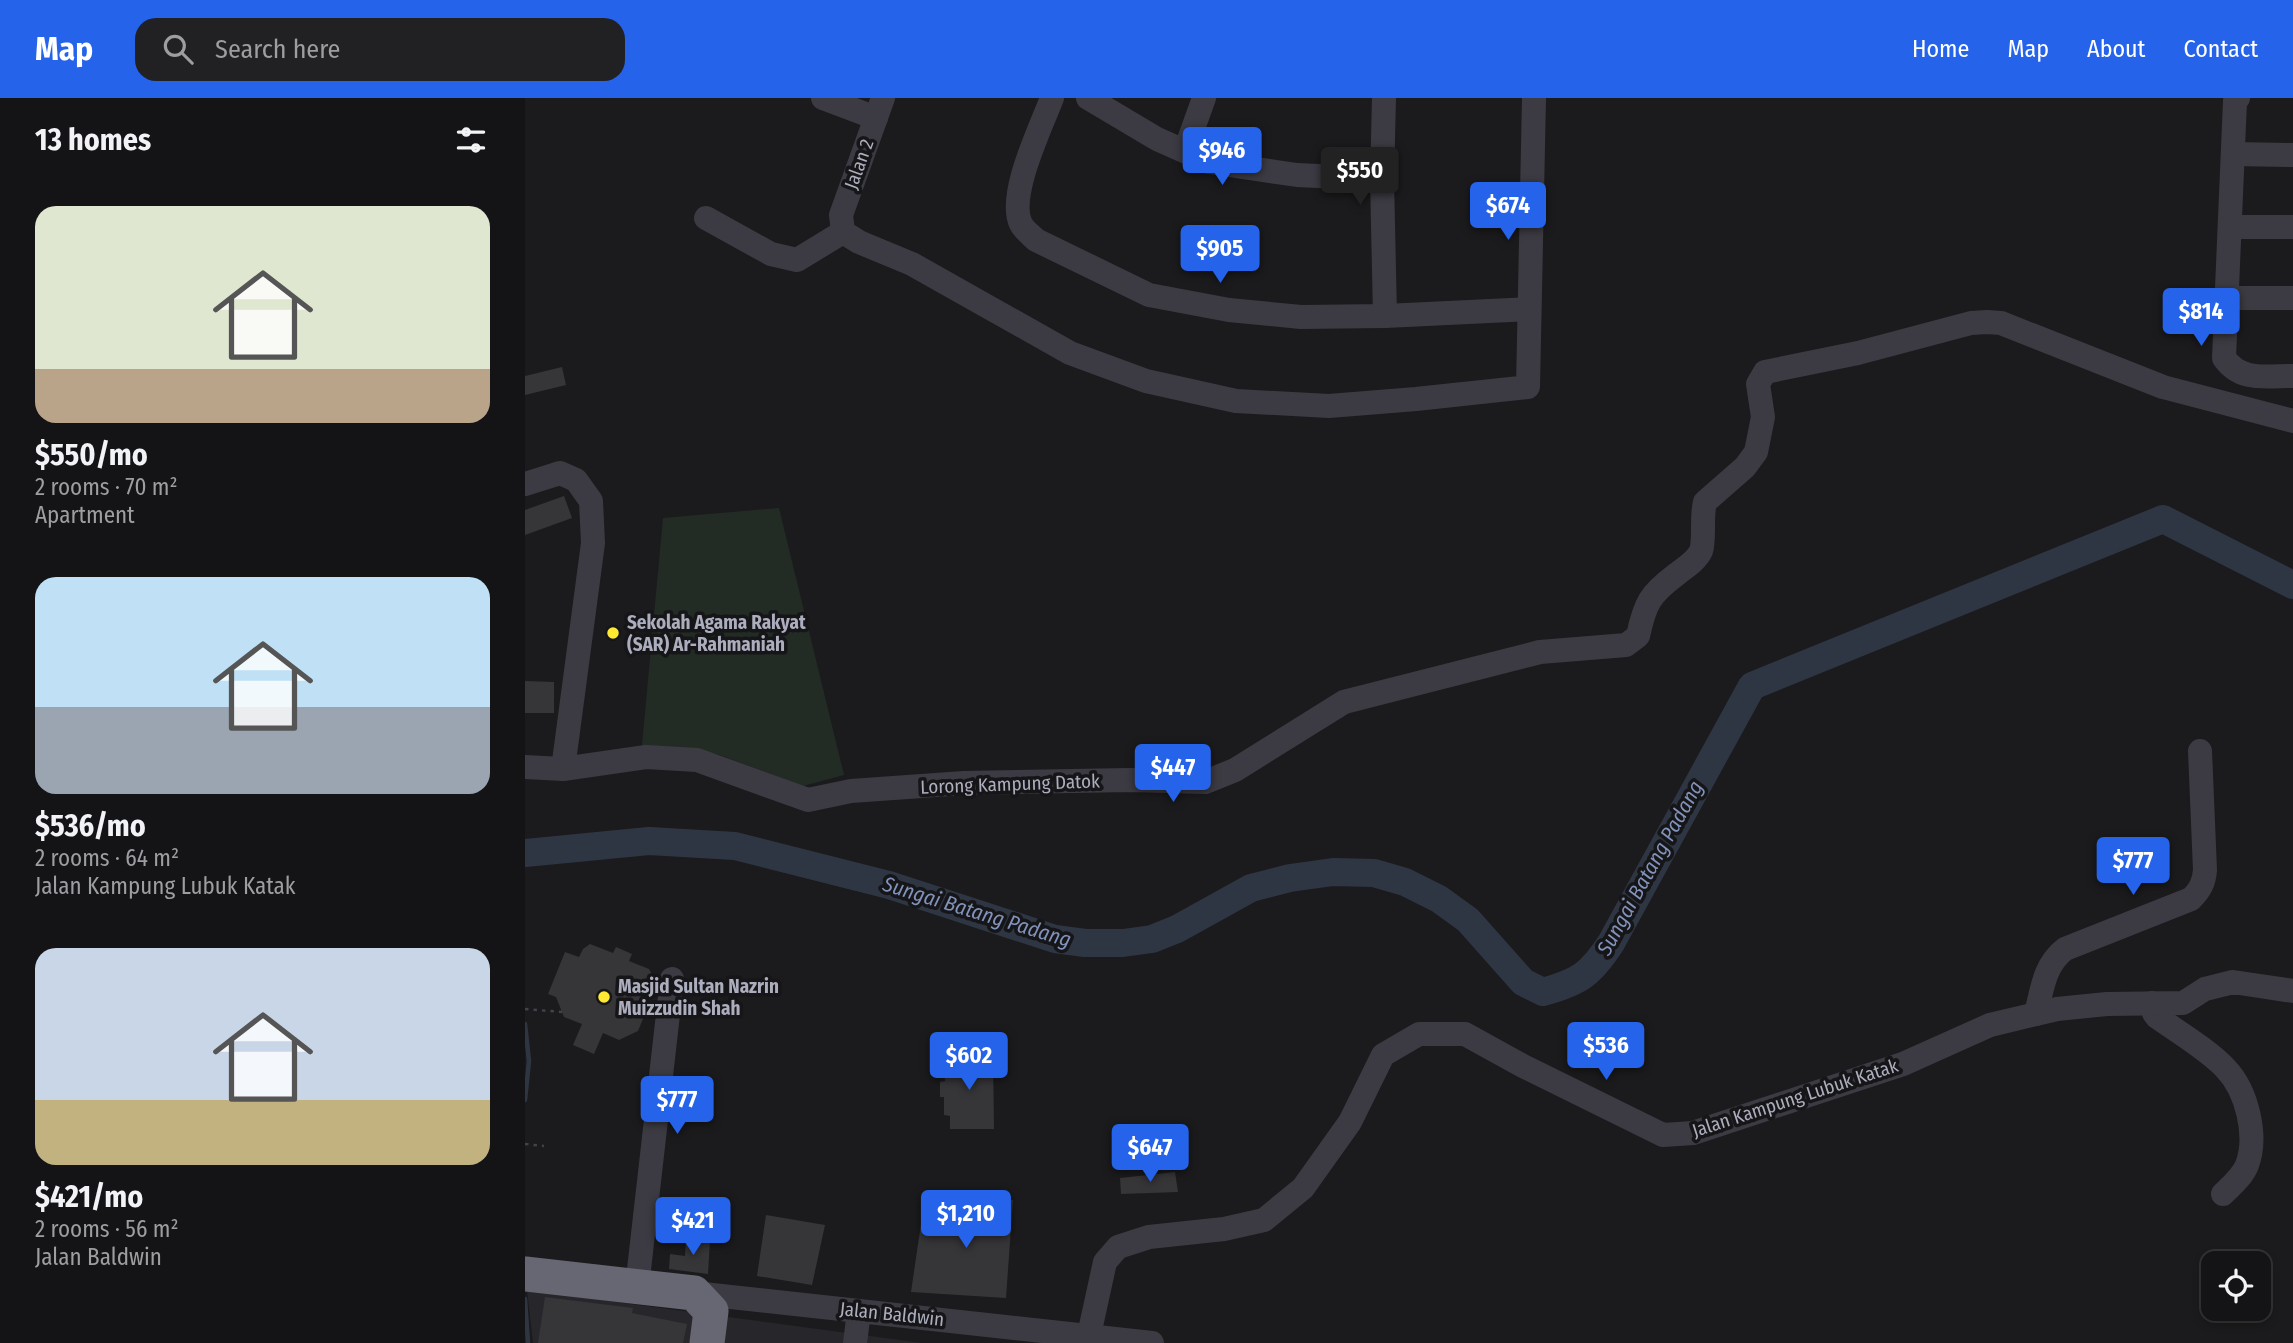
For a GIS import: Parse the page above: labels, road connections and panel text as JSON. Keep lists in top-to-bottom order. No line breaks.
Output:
{"streets":{"highway":["Jalan Baldwin"],"street":["Jalan 2","Lorong Kampung Datok","Jalan Kampung Lubuk Katak"]},"crossings":[["Jalan Kampung Lubuk Katak","Jalan Baldwin"]],"water":["Sungai Batang Padang"],"places":["Sekolah Agama Rakyat (SAR) Ar-Rahmaniah","Masjid Sultan Nazrin Muizzudin Shah"],"page":{"header":"Map","search":"Search here","nav":["Home","Map","About","Contact"],"heading":"13 homes","price":["$946","$550","$674","$905","$814","$447","$777","$536","$602","$777","$647","$1,210","$421"],"list":[{"name":"$550/mo","note":"2 rooms · 70 m² · Apartment"},{"name":"$536/mo","note":"2 rooms · 64 m² · Jalan Kampung Lubuk Katak"},{"name":"$421/mo","note":"2 rooms · 56 m² · Jalan Baldwin"}]}}
